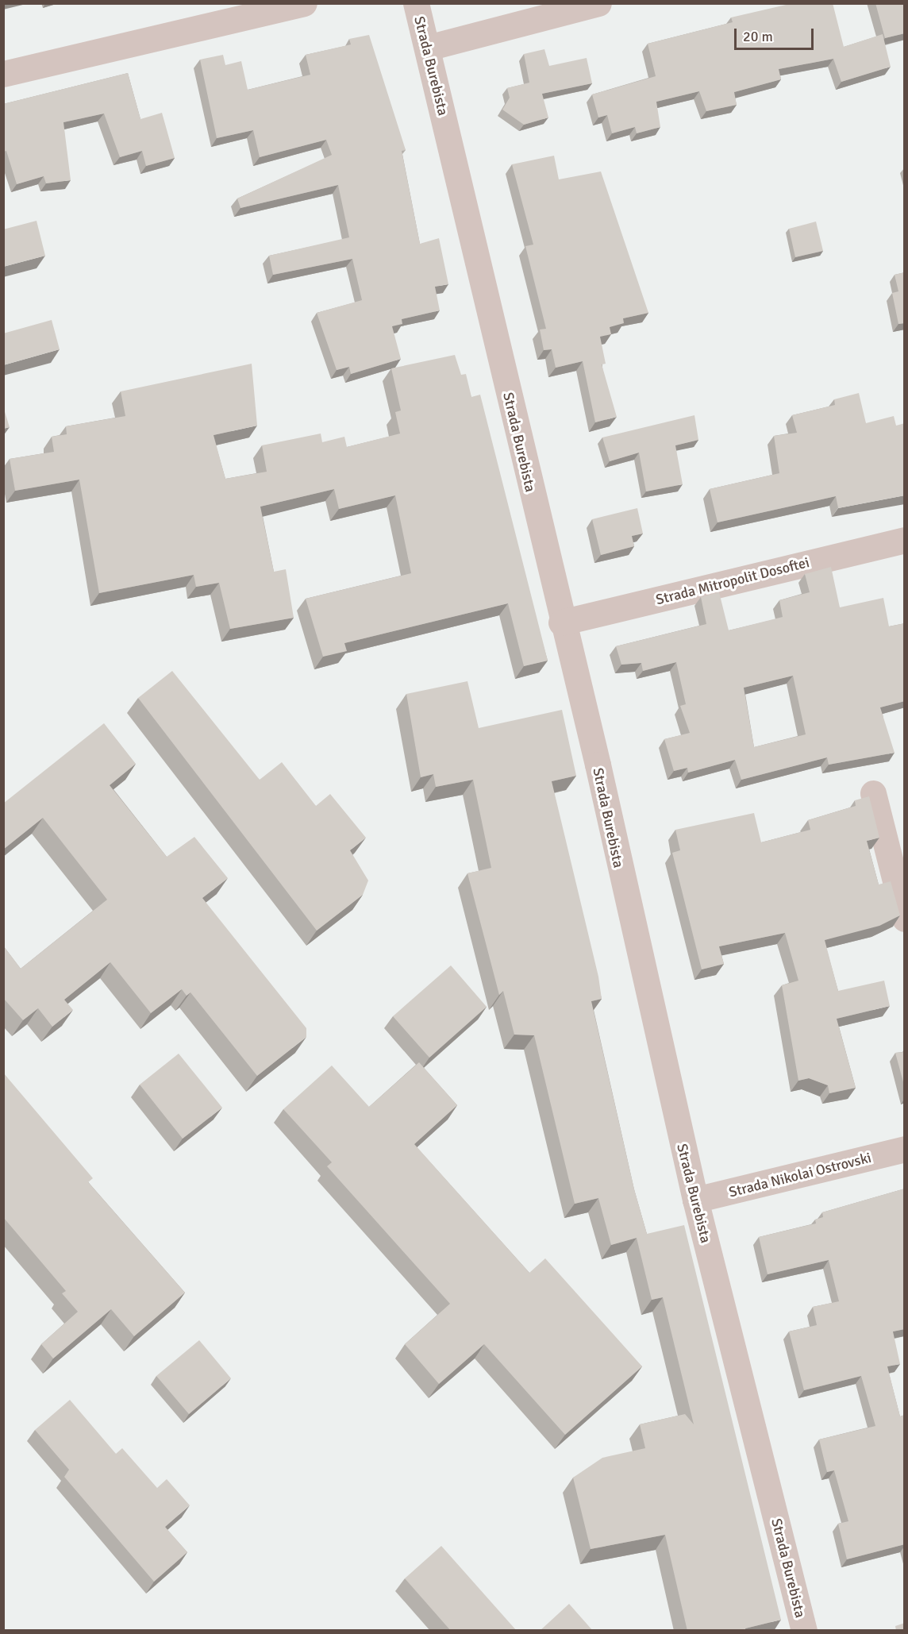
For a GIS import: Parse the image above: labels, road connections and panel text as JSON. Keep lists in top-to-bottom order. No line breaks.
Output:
{"streets":{"street":["Strada Burebista","Strada Mitropolit Dosoftei","Strada Nikolai Ostrovski"]},"crossings":[["Strada Burebista","Strada Mitropolit Dosoftei"],["Strada Burebista","Strada Nikolai Ostrovski"]],"scale_bar":"20 m"}
